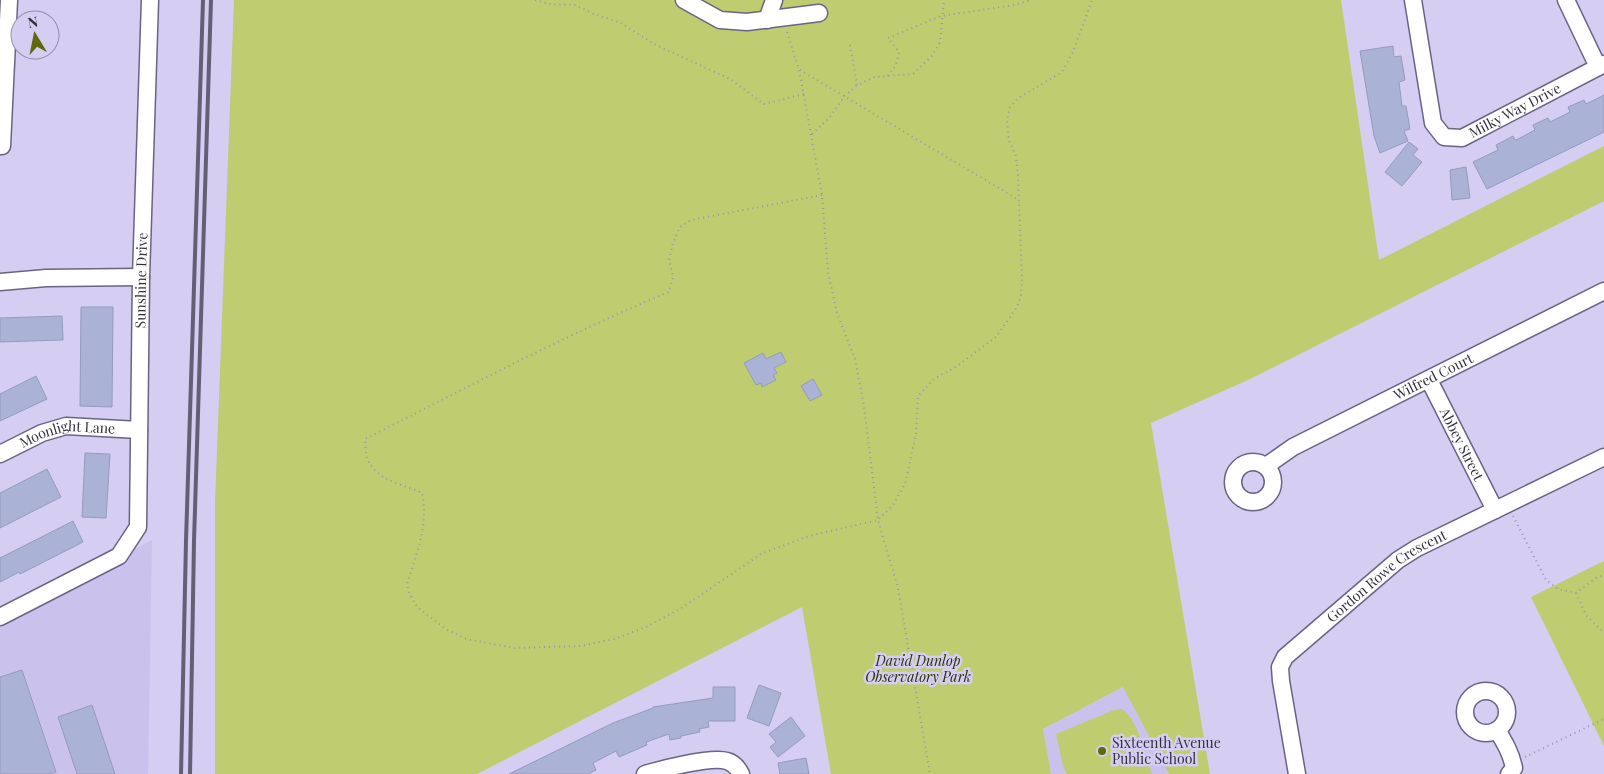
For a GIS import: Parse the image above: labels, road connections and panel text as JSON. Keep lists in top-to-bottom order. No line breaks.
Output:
{"streets":{"street":["Milky Way Drive","Sunshine Drive","Wilfred Court","Moonlight Lane","Abbey Street","Gordon Rowe Crescent"]},"crossings":[["Sunshine Drive","Moonlight Lane"],["Wilfred Court","Abbey Street"],["Abbey Street","Gordon Rowe Crescent"]],"parks":["David Dunlop Observatory Park"],"places":["Sixteenth Avenue Public School"],"north":"top"}
